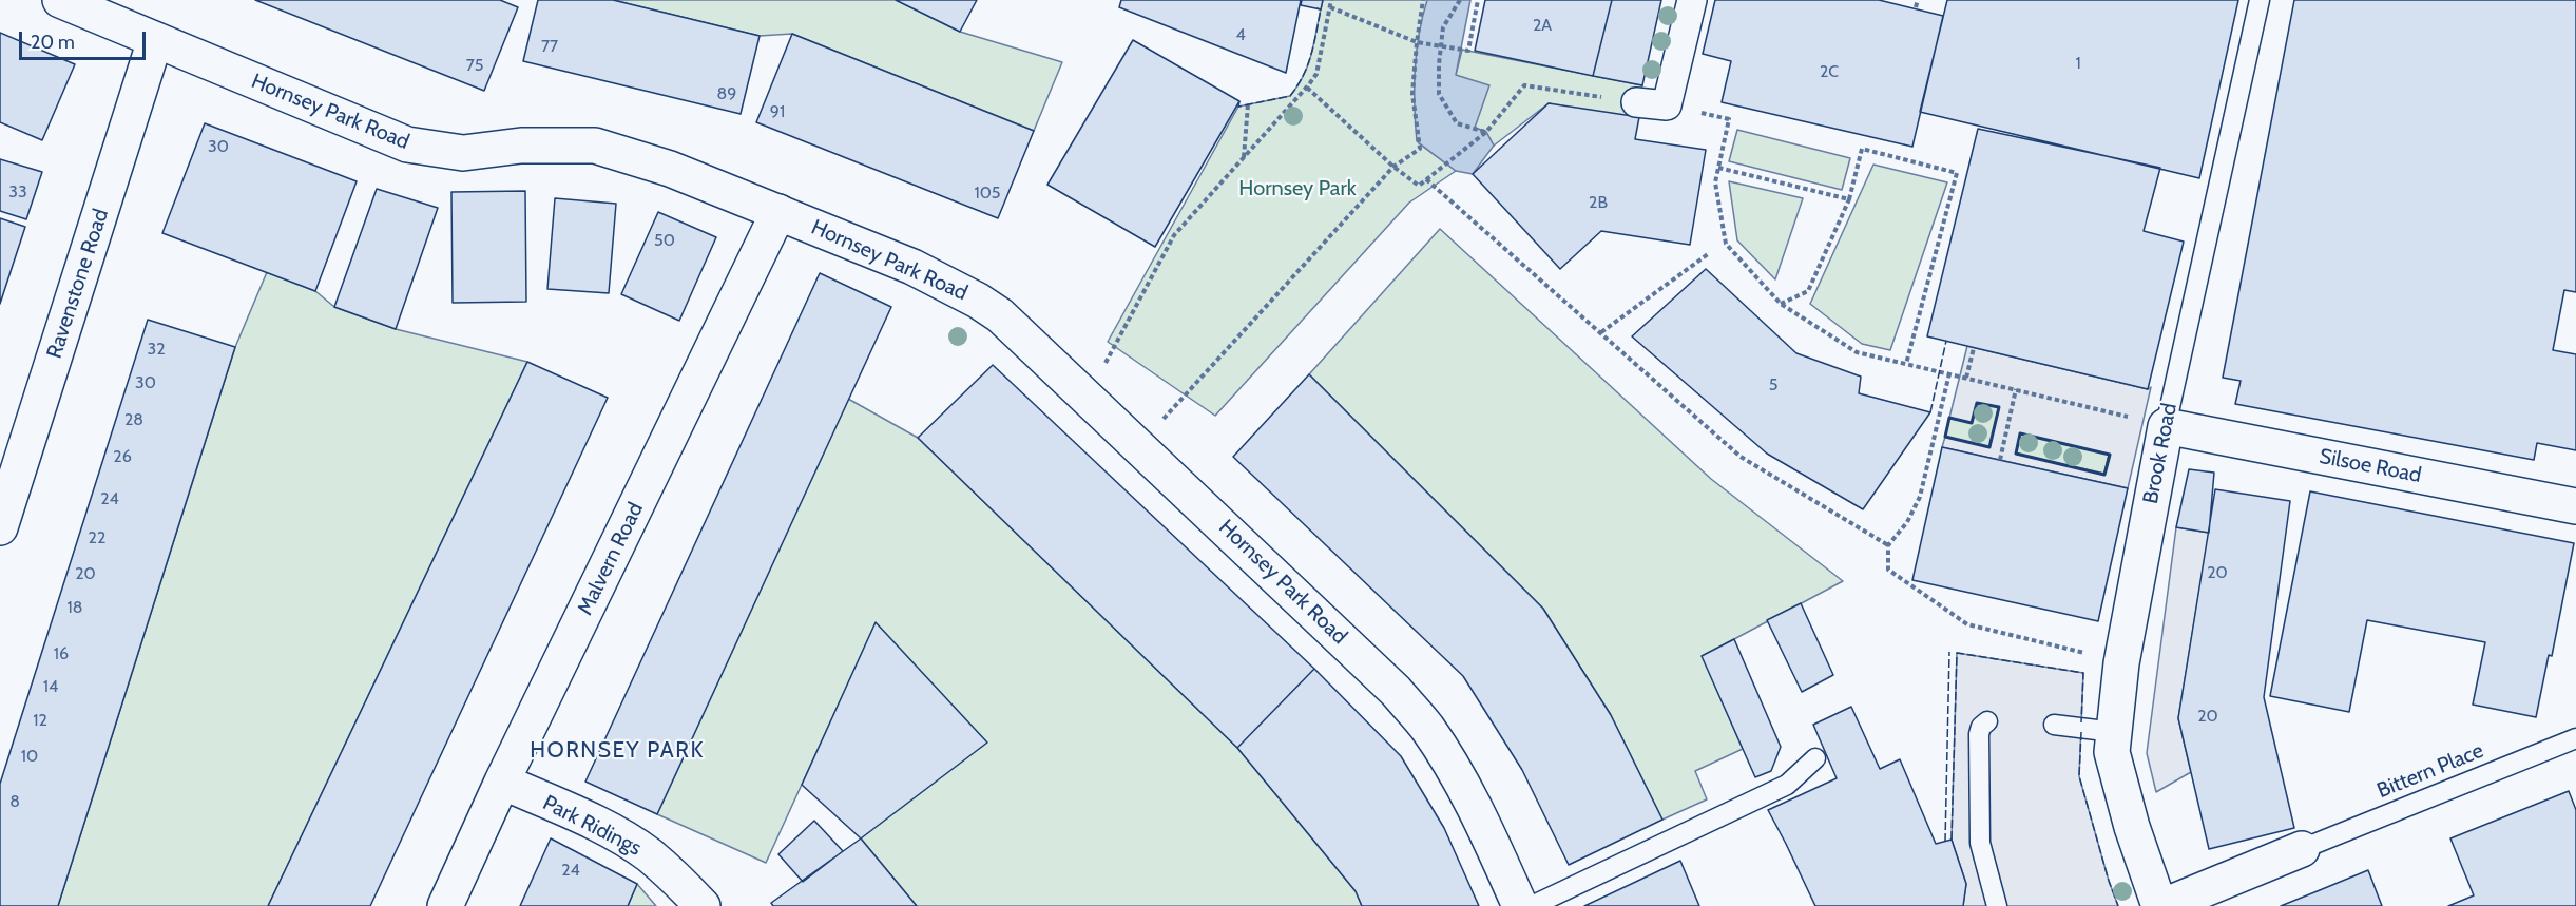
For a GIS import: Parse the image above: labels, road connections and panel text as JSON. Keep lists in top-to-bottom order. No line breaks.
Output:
{"streets":{"street":["Hornsey Park Road","Ravenstone Road","Brook Road","Silsoe Road","Malvern Road","Park Ridings"],"lane":["Bittern Place"]},"crossings":[["Hornsey Park Road","Ravenstone Road"],["Hornsey Park Road","Malvern Road"],["Brook Road","Silsoe Road"],["Malvern Road","Park Ridings"]],"districts":["HORNSEY PARK"],"parks":["Hornsey Park"],"house_numbers":["2A","4","77","1","75","2C","89","91","30","33","105","2B","50","32","30","5","28","26","24","22","20","20","18","16","14","20","12","10","8","24"],"scale_bar":"20 m"}
